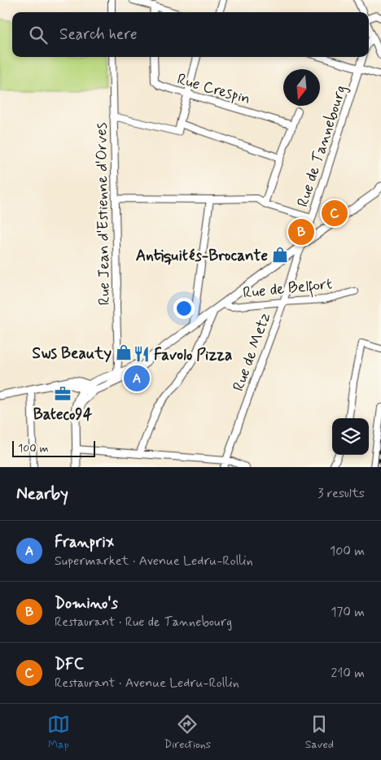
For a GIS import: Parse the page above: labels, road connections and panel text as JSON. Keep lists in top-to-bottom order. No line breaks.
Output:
{"streets":{"street":["Rue Crespin","Rue de Tannebourg","Rue Jean d'Estienne d'Orves","Rue de Belfort","Rue de Metz"]},"crossings":[["Rue de Tannebourg","Rue de Metz"],["Rue de Belfort","Rue de Metz"]],"places":{"shop":["Antiquités-Brocante","Sws Beauty"],"restaurant":["Favolo Pizza"],"office":["Bateco94"]},"scale_bar":"100 m","north":"bottom","page":{"search":"Search here","pins":["C","B","A"],"scale":"100 m","heading":["Nearby","3 results"],"list":[{"mark":"A","name":"Franprix","note":"Supermarket · Avenue Ledru-Rollin","value":"100 m"},{"mark":"B","name":"Domino's","note":"Restaurant · Rue de Tannebourg","value":"170 m"},{"mark":"C","name":"DFC","note":"Restaurant · Avenue Ledru-Rollin","value":"210 m"}],"nav":["Map","Directions","Saved"]}}
